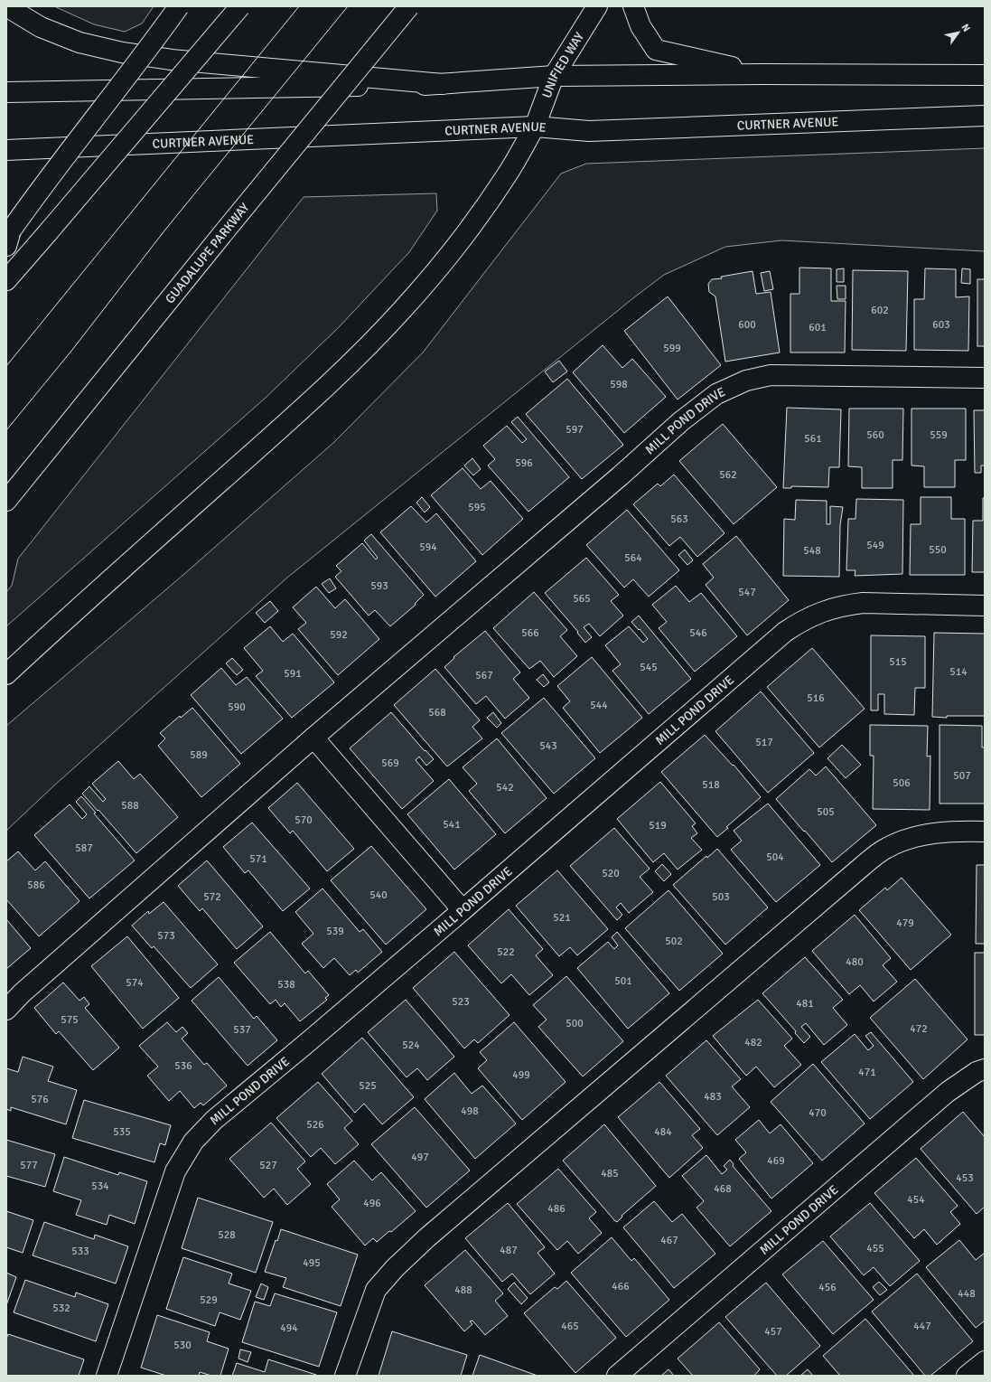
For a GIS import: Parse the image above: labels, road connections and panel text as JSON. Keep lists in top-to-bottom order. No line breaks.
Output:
{"streets":{"main road":["UNIFIED WAY","CURTNER AVENUE","GUADALUPE PARKWAY","MILL POND DRIVE"]},"crossings":[["UNIFIED WAY","CURTNER AVENUE"]],"house_numbers":["602","600","603","601","599","598","597","560","559","561","596","562","595","563","549","594","550","548","564","593","547","565","566","546","592","515","545","514","591","567","516","544","590","568","517","543","589","569","507","506","518","542","588","505","570","541","519","587","504","571","520","586","540","572","503","521","479","539","573","502","522","480","501","574","538","523","481","575","500","472","537","482","524","536","471","499","525","483","576","498","470","526","535","484","497","469","577","527","485","453","534","468","454","496","486","528","467","455","487","533","495","466","456","488","448","529","532","465","447","494","457","530"],"north":"top right"}
